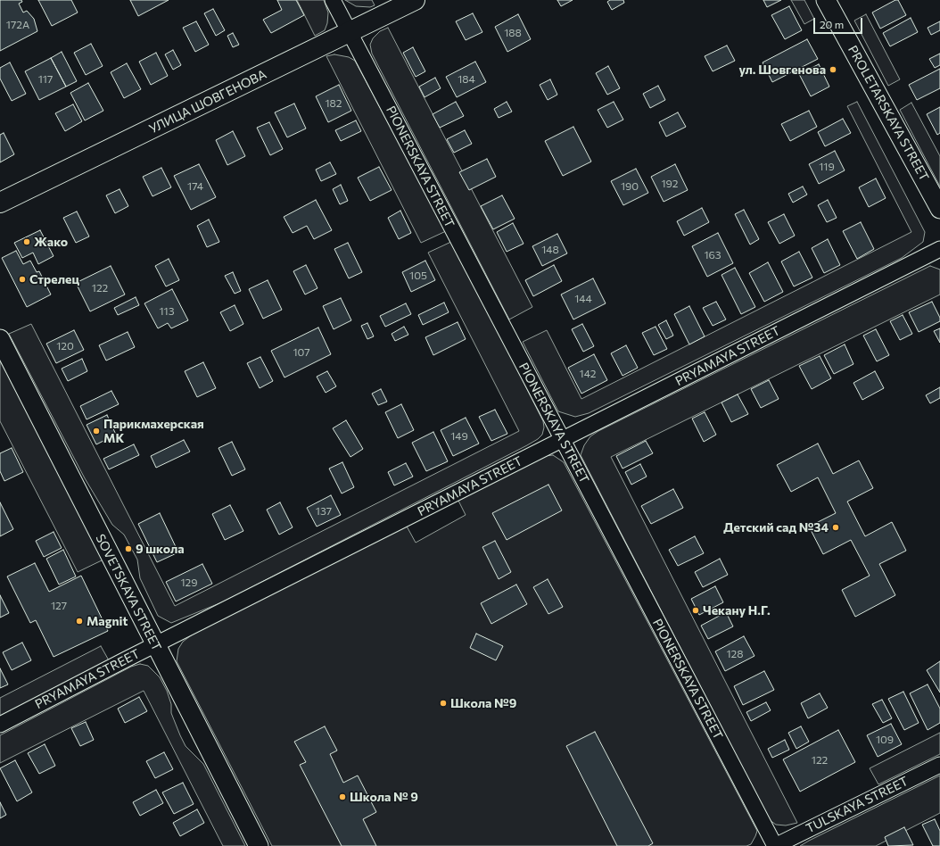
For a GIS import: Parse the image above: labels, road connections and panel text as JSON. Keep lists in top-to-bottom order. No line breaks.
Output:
{"streets":{"main road":["УЛИЦА ШОВГЕНОВА"],"street":["PROLETARSKAYA STREET","PIONERSKAYA STREET","PRYAMAYA STREET","SOVETSKAYA STREET","TULSKAYA STREET"]},"crossings":[["УЛИЦА ШОВГЕНОВА","PIONERSKAYA STREET"],["PIONERSKAYA STREET","PRYAMAYA STREET"],["PIONERSKAYA STREET","TULSKAYA STREET"],["PRYAMAYA STREET","SOVETSKAYA STREET"]],"places":["ул. Шовгенова","Жако","Стрелец","Парикмахерская МК","Детский сад №34","9 школа","Чекану Н.Г.","Magnit","Школа №9","Школа № 9"],"house_numbers":["172А","188","117","184","182","119","192","174","190","148","163","105","122","144","113","120","107","142","149","137","129","127","128","109","122"],"scale_bar":"20 m"}
